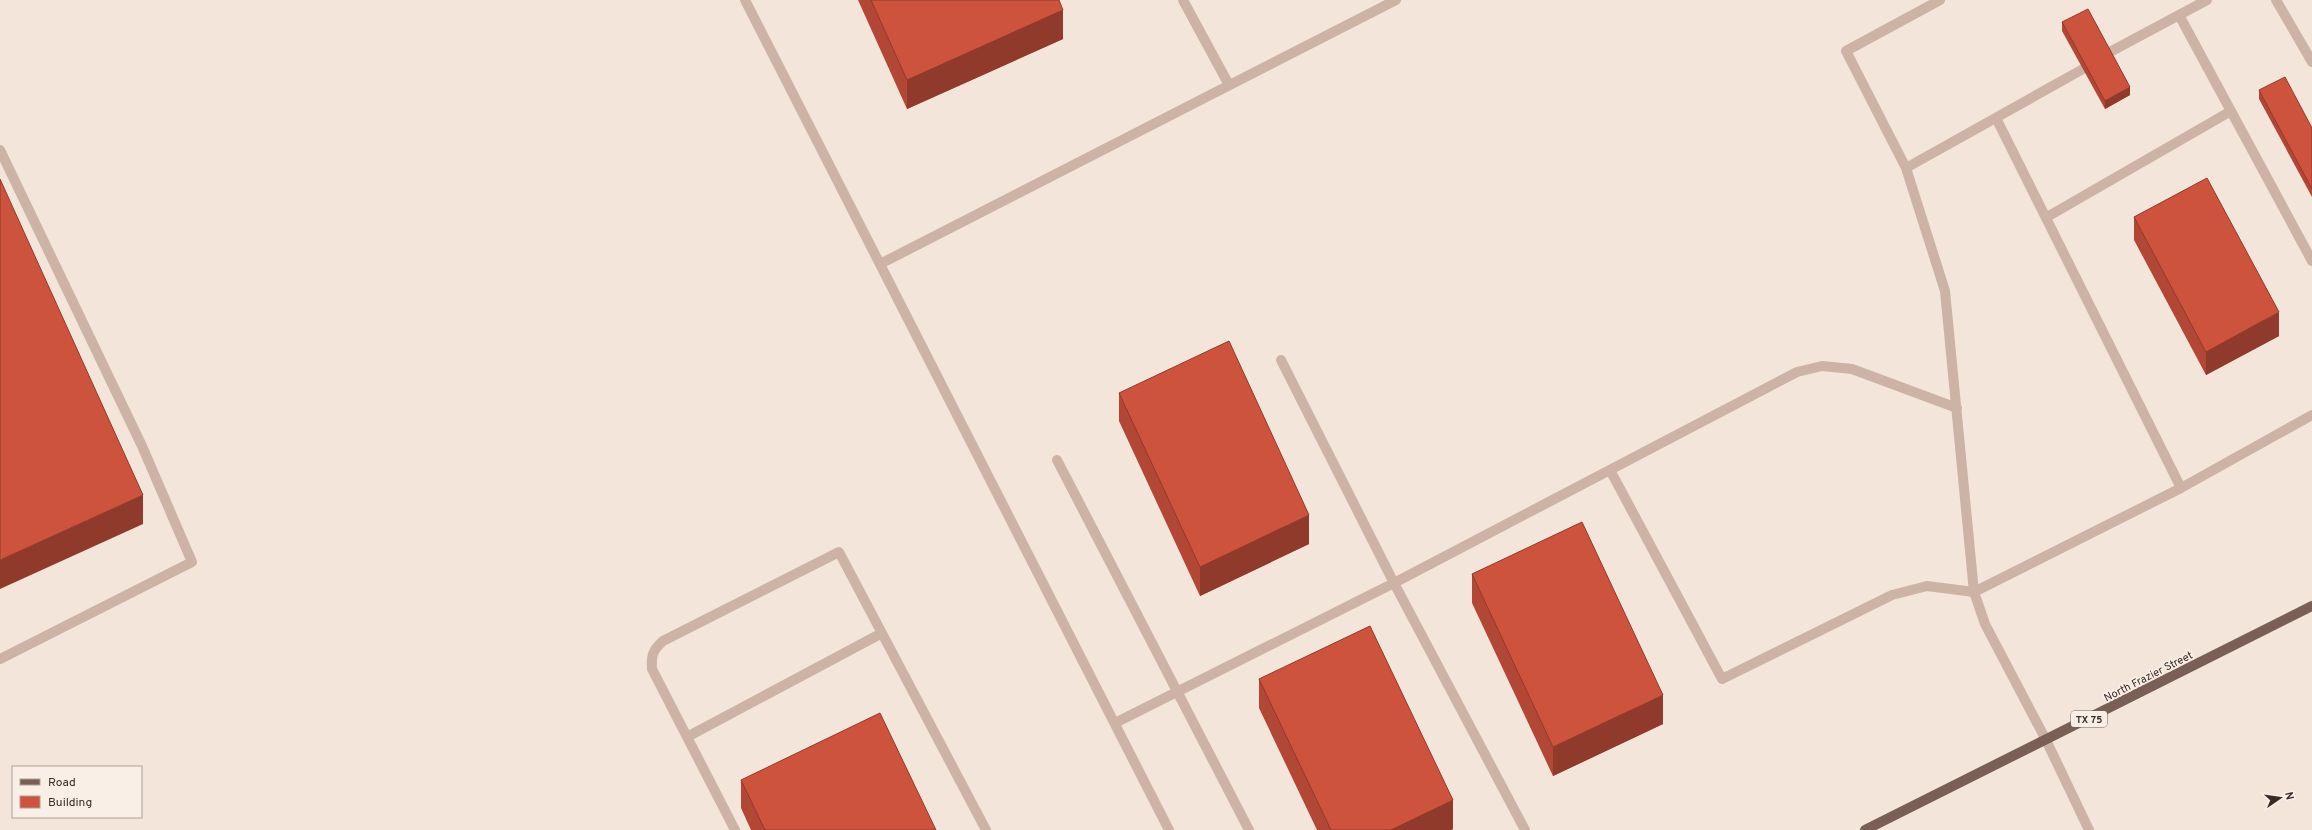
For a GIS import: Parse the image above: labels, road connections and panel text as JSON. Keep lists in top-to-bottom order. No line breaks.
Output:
{"streets":{"main road":["North Frazier Street","TX 75"]},"legend":["Road","Building"],"north":"right"}
